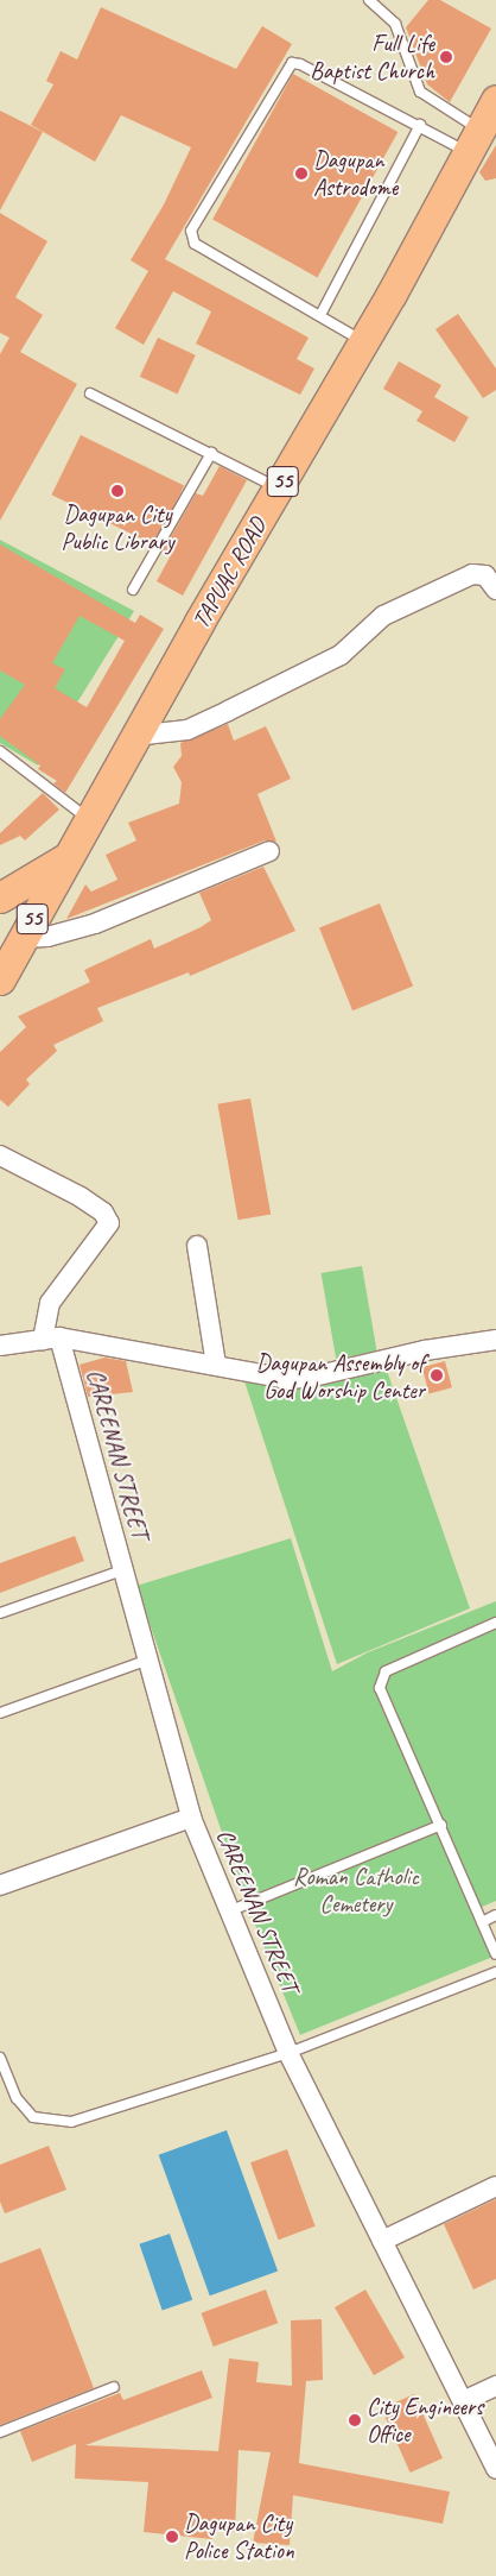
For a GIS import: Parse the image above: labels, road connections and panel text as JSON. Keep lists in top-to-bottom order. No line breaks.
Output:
{"streets":{"main road":["55","TAPUAC ROAD"],"street":["CAREENAN STREET"]},"crossings":[["55","TAPUAC ROAD"]],"parks":["Roman Catholic Cemetery"],"places":["Full Life Baptist Church","Dagupan Astrodome","Dagupan City Public Library","Dagupan Assembly of God Worship Center","City Engineers Office","Dagupan City Police Station"]}
